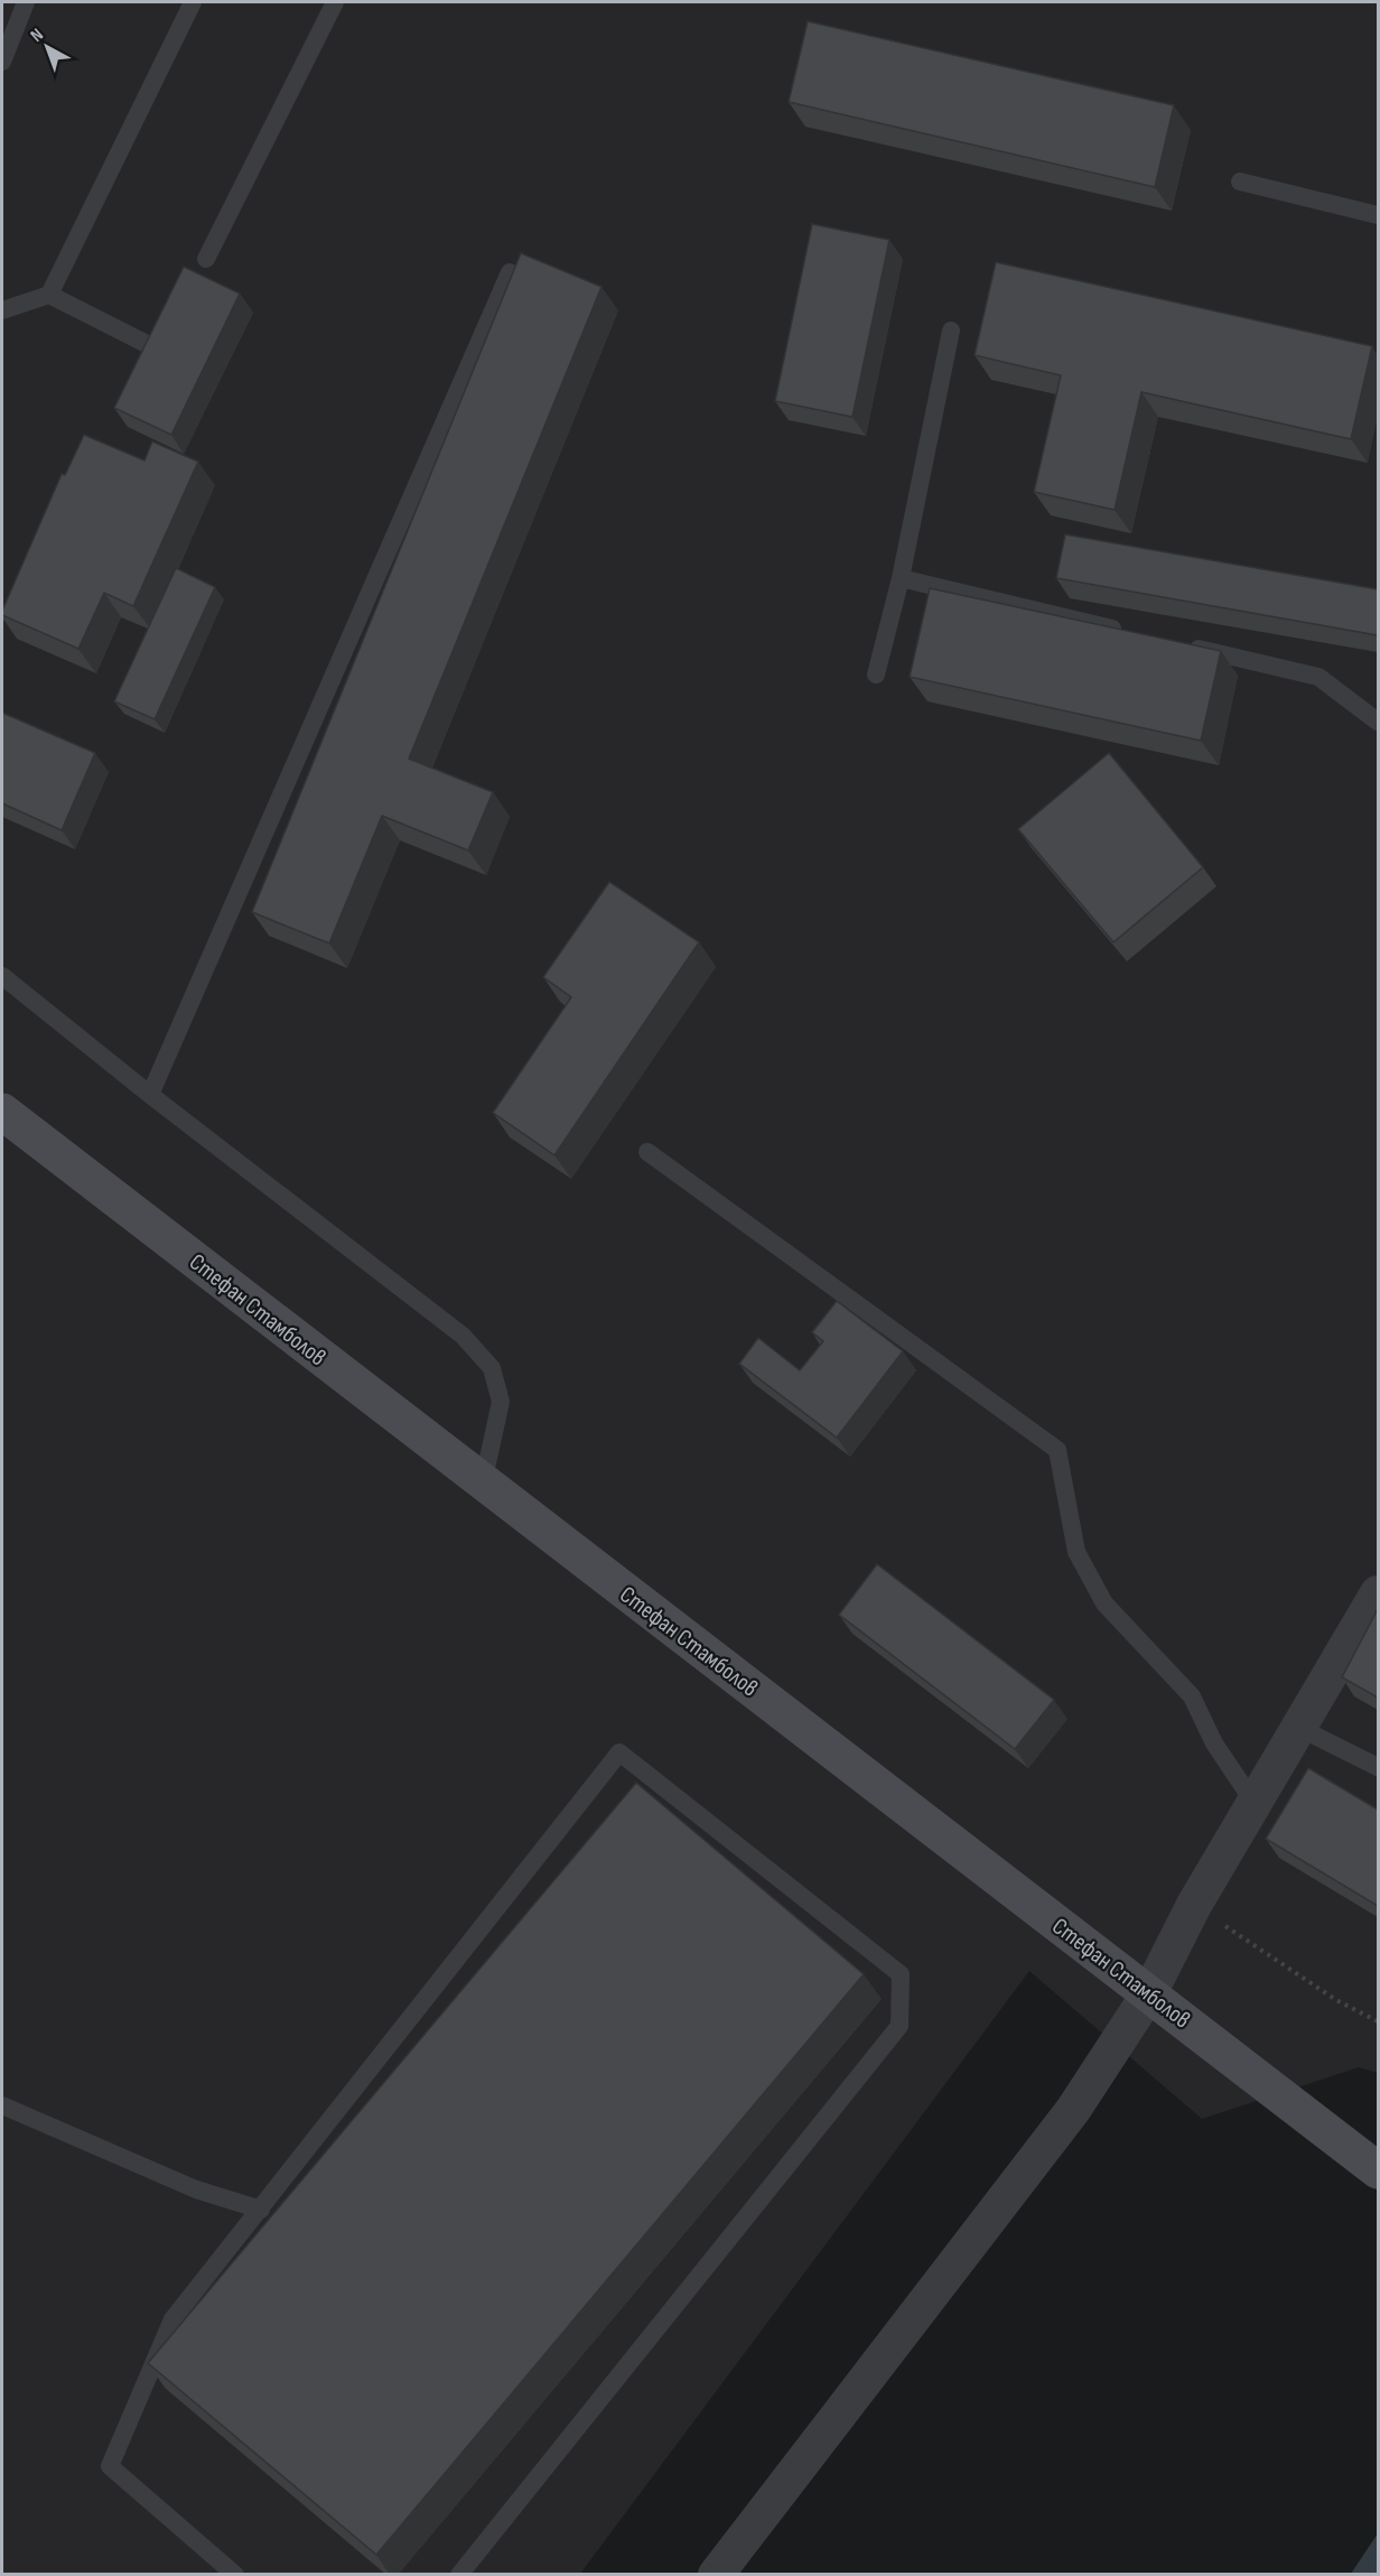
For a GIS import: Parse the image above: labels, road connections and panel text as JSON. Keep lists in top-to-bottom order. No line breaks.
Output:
{"streets":{"street":["Стефан Стамболов"]},"north":"top left"}
